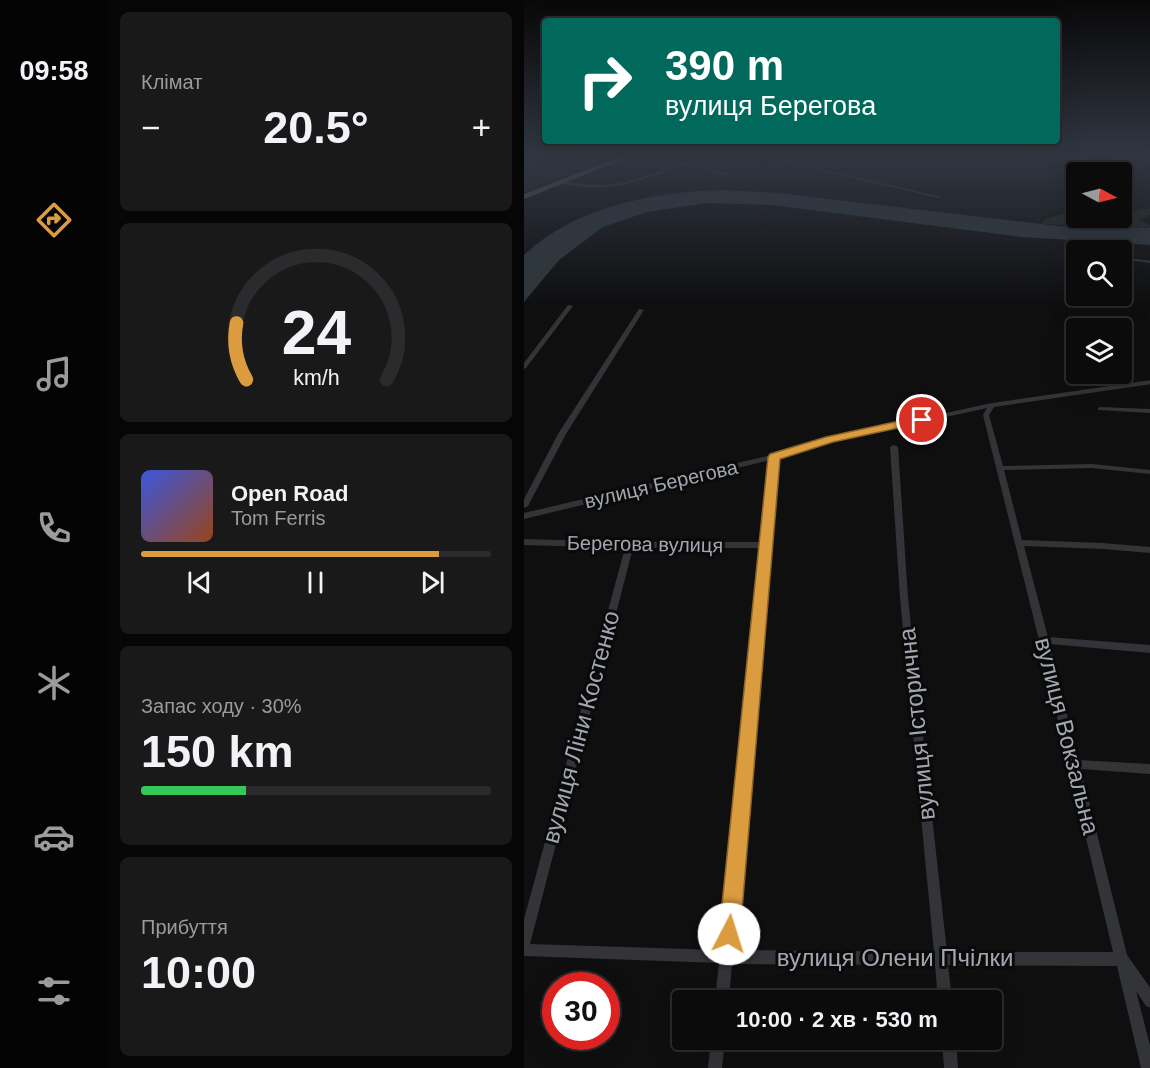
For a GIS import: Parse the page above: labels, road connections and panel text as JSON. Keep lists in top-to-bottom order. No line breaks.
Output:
{"streets":{"street":["вулиця Берегова","Берегова вулиця","вулиця Історична","вулиця Ліни Костенко","вулиця Вокзальна","вулиця Олени Пчілки"]},"crossings":[["вулиця Берегова","вулиця Вокзальна"],["Берегова вулиця","вулиця Ліни Костенко"],["вулиця Історична","вулиця Олени Пчілки"],["вулиця Вокзальна","вулиця Олени Пчілки"]],"north":"right","page":{"tabs":"09:58","tile":["Клімат",["Запас ходу · 30%","150 km"],["Прибуття","10:00"]],"turn":["390 m","вулиця Берегова"],"heat":["−","20.5°","+"],"song":["Open Road","Tom Ferris"],"limit":"30","trip":"10:00 · 2 хв · 530 m","gauge":["24","km/h"]}}
